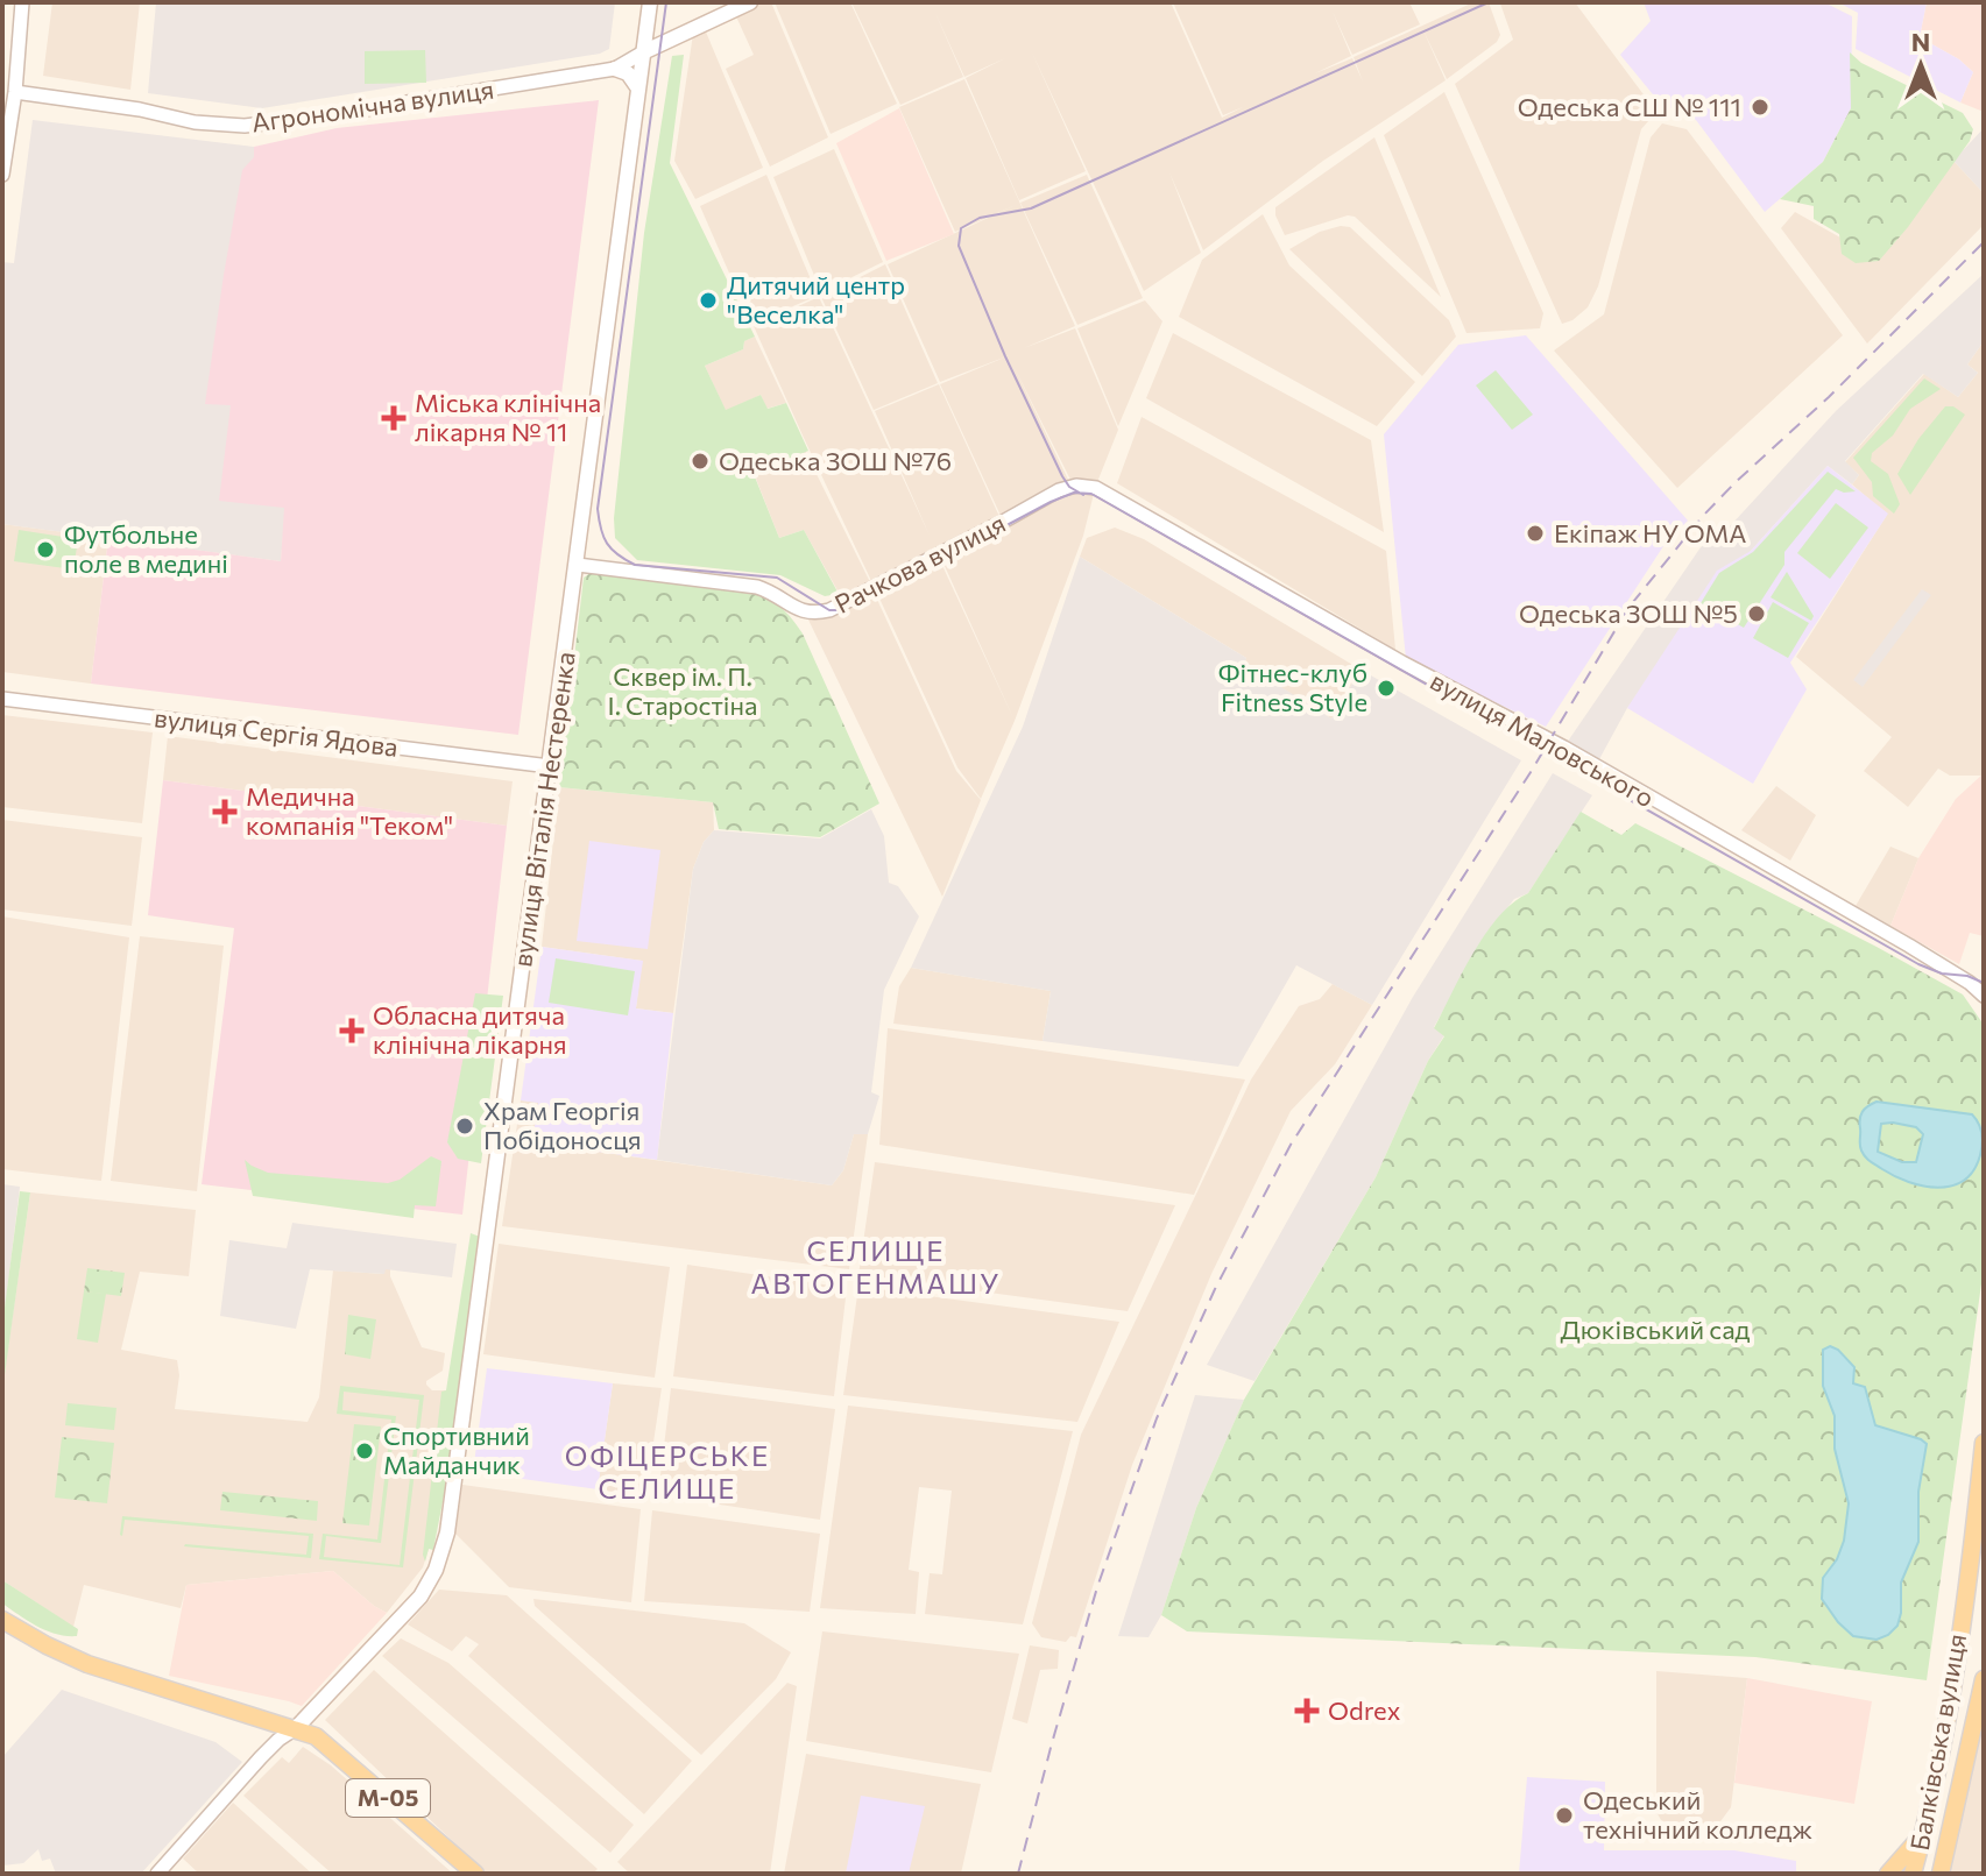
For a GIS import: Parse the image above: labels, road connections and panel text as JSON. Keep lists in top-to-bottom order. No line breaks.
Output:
{"streets":{"main road":["вулиця Віталія Нестеренка","Балківська вулиця","М-05"],"street":["Агрономічна вулиця","Рачкова вулиця","вулиця Сергія Ядова","вулиця Маловського"]},"crossings":[["Агрономічна вулиця","вулиця Віталія Нестеренка"],["Рачкова вулиця","вулиця Маловського"],["Рачкова вулиця","вулиця Віталія Нестеренка"],["вулиця Сергія Ядова","вулиця Віталія Нестеренка"],["вулиця Віталія Нестеренка","М-05"]],"districts":["СЕЛИЩЕ АВТОГЕНМАШУ","ОФІЦЕРСЬКЕ СЕЛИЩЕ"],"parks":["Сквер ім. П. І. Старостіна","Дюківський сад"],"places":{"other":["Одеська СШ № 111","Дитячий центр \"Веселка\"","Одеська ЗОШ №76","Екіпаж НУ ОМА","Футбольне поле в медині","Одеська ЗОШ №5","Фітнес-клуб Fitness Style","Храм Георгія Побідоносця","Спортивний Майданчик","Одеський технічний колледж"],"health":["Міська клінічна лікарня № 11","Медична компанія \"Теком\"","Обласна дитяча клінічна лікарня","Odrex"]},"north":"top"}
